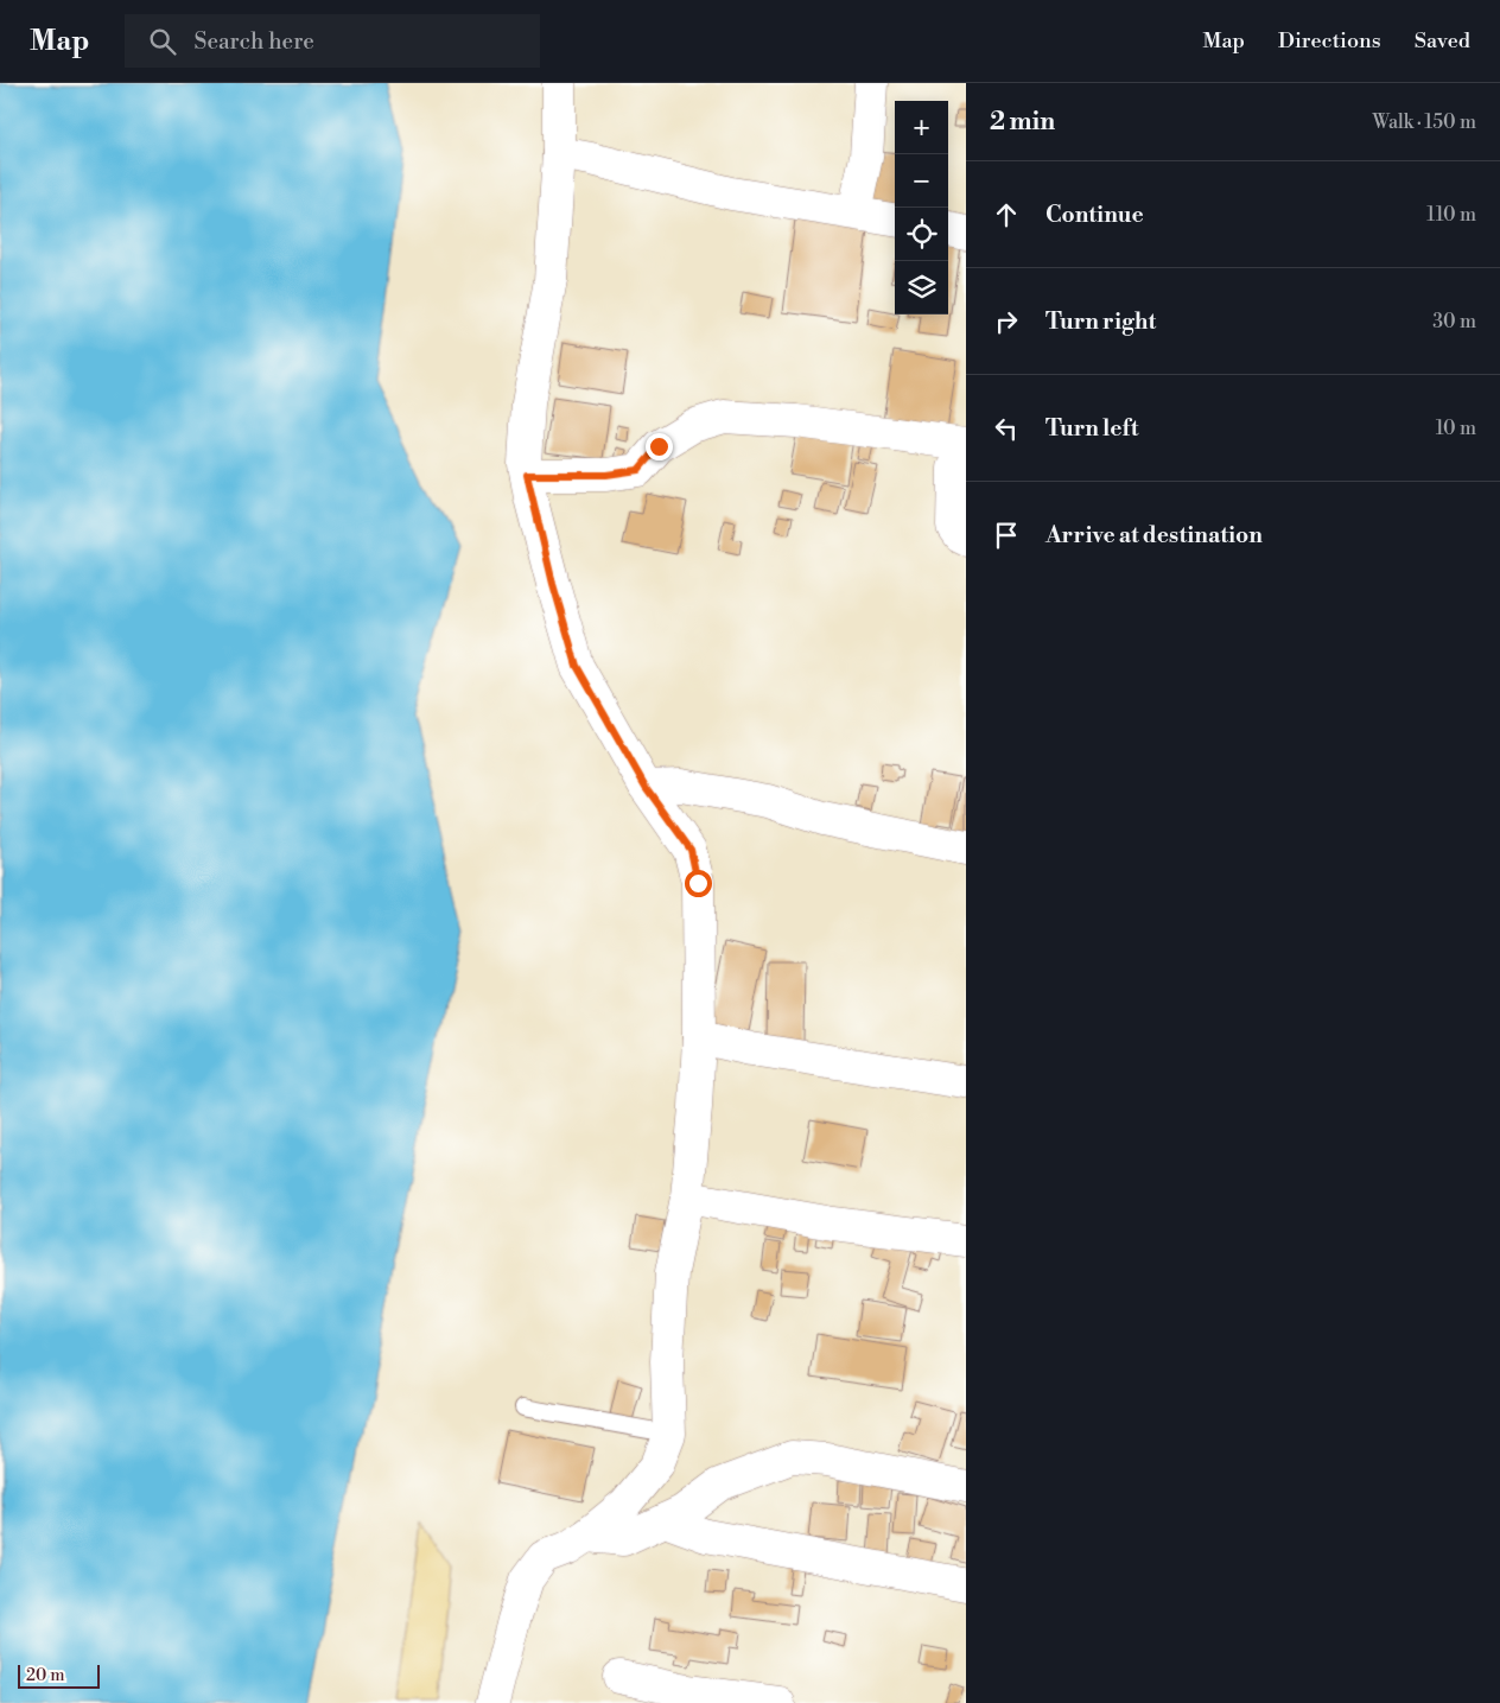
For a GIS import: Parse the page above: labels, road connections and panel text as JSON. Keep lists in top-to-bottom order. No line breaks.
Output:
{"scale_bar":"20 m","page":{"header":"Map","search":"Search here","nav":["Map","Directions","Saved"],"heading":["2 min","Walk · 150 m"],"map_buttons":["+","−"],"list":[["Continue","110 m"],["Turn right","30 m"],["Turn left","10 m"],"Arrive at destination"],"scale":"20 m"}}
